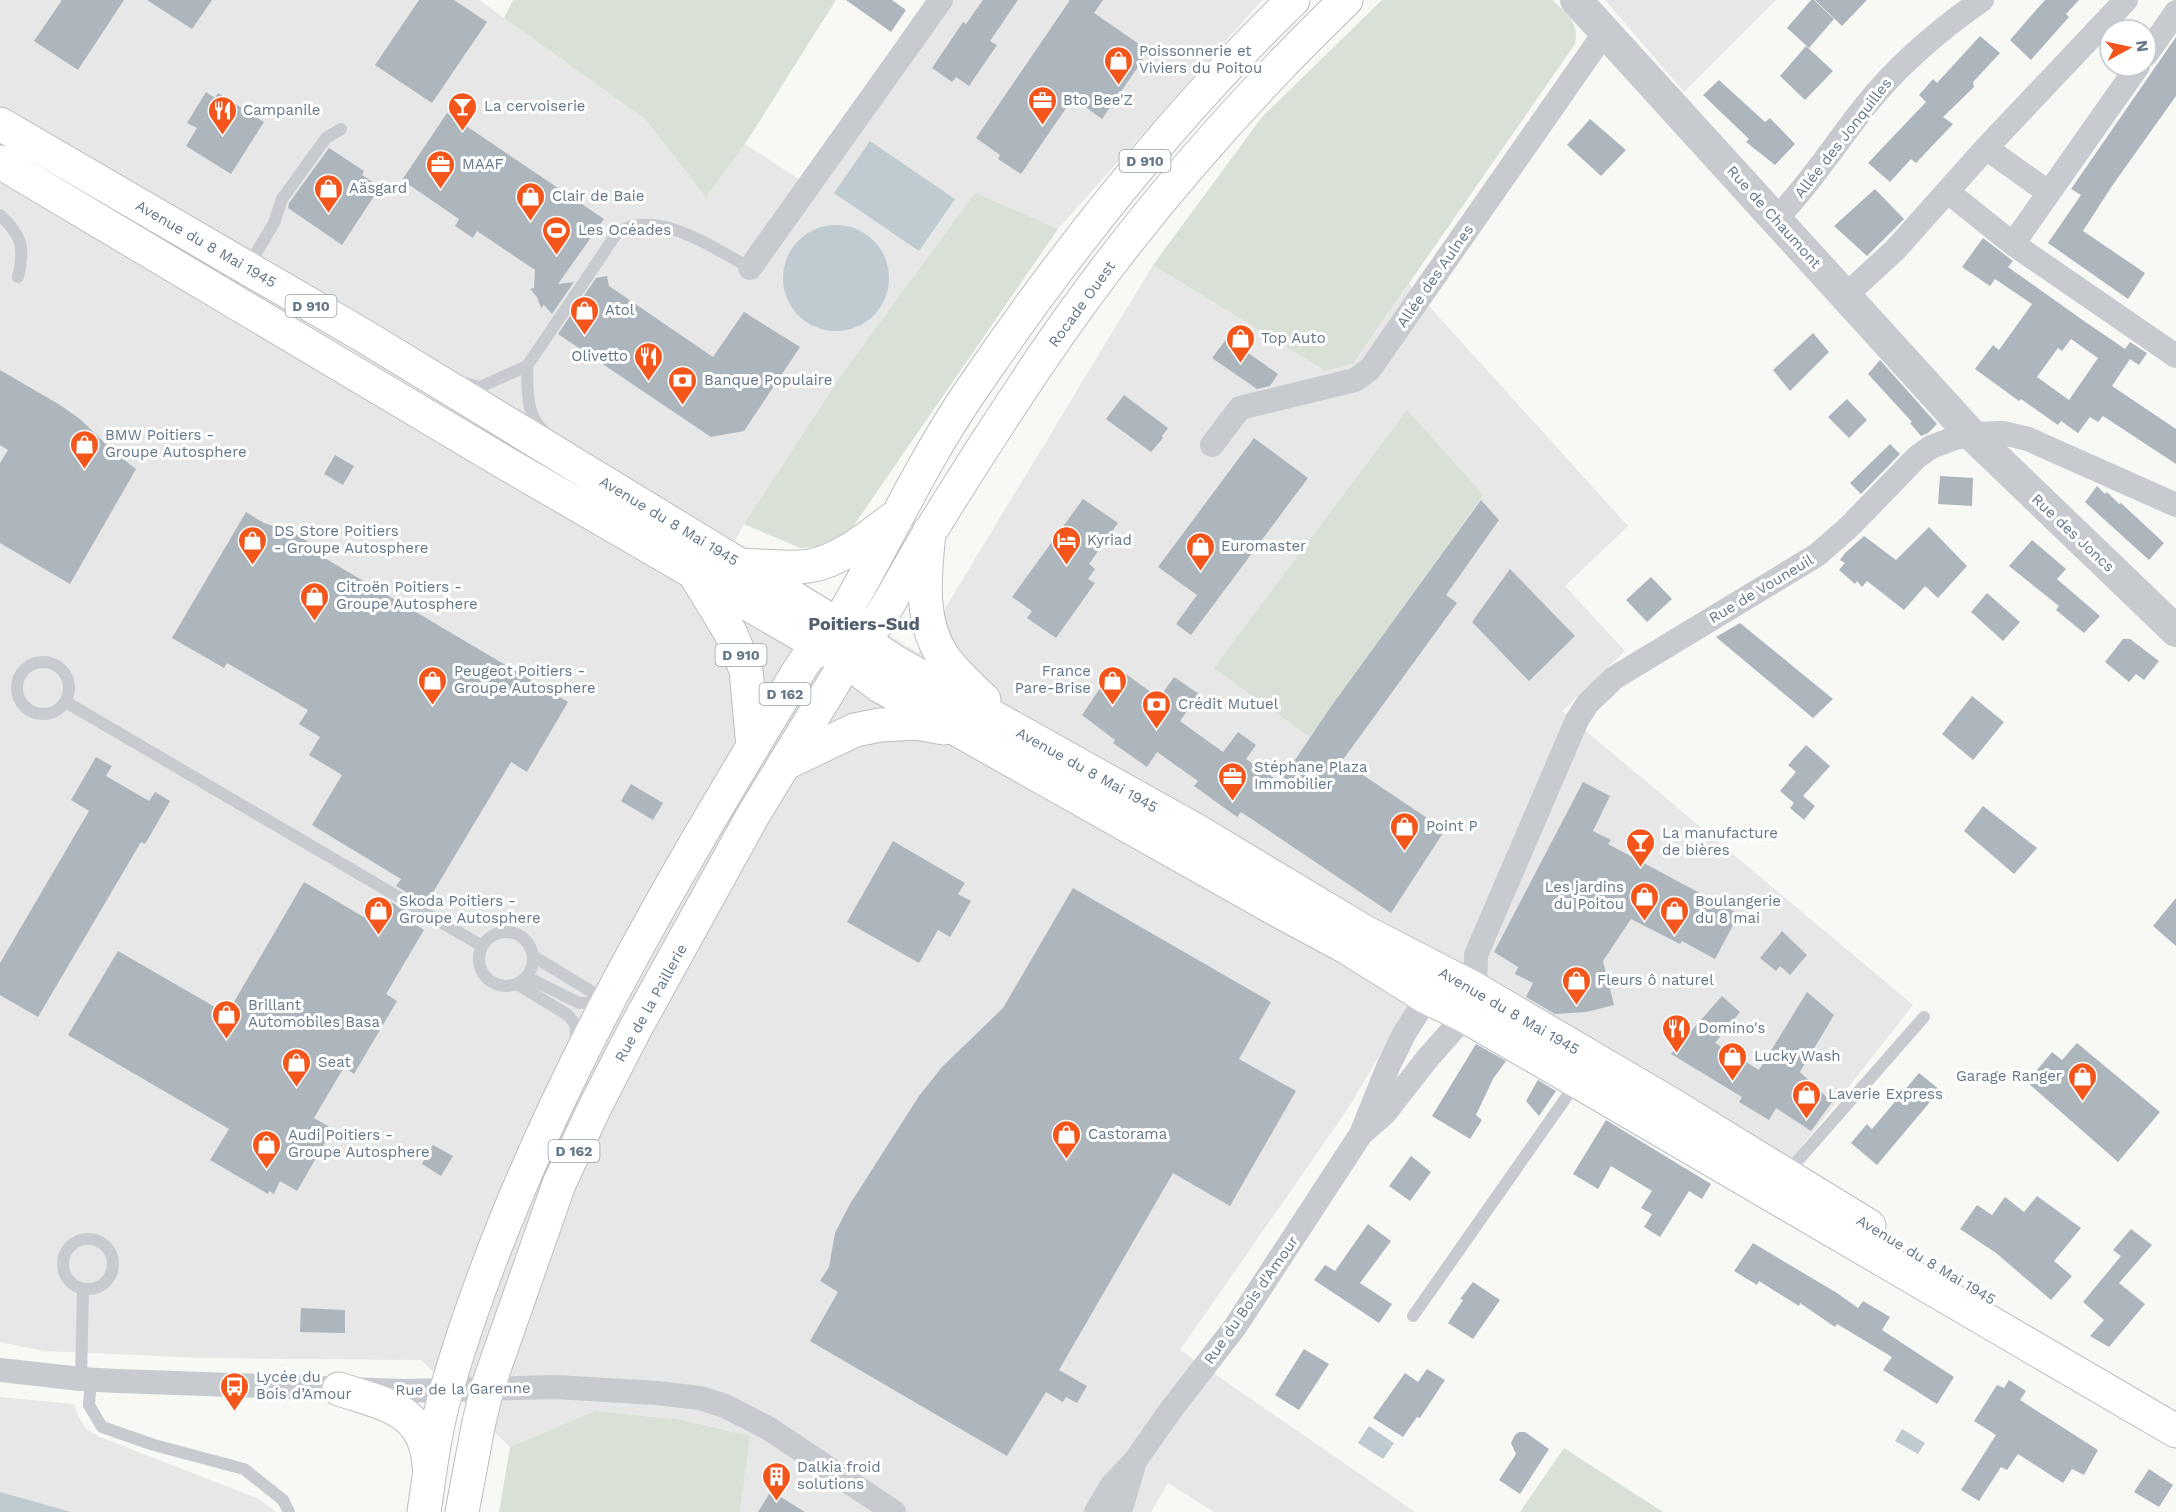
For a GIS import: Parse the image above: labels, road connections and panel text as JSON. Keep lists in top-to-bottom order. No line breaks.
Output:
{"streets":{"main road":["D 910","Avenue du 8 Mai 1945","Rocade Ouest","D 162","Rue de la Paillerie"],"street":["Allée des Jonquilles","Rue de Chaumont","Allée des Aulnes","Rue des Joncs","Rue de Vouneuil","Rue du Bois d'Amour","Rue de la Garenne"]},"crossings":[["Allée des Jonquilles","Rue de Chaumont"],["D 910","Avenue du 8 Mai 1945"],["D 910","Rocade Ouest"],["D 910","D 162"],["D 910","Rue de la Paillerie"],["Rue de Chaumont","Allée des Aulnes"],["Rue de Chaumont","Rue des Joncs"],["Rue de Chaumont","Rue de Vouneuil"],["Avenue du 8 Mai 1945","Rocade Ouest"],["Avenue du 8 Mai 1945","Rue de Vouneuil"],["Avenue du 8 Mai 1945","D 162"],["Avenue du 8 Mai 1945","Rue de la Paillerie"],["Avenue du 8 Mai 1945","Rue du Bois d'Amour"],["Rocade Ouest","D 162"],["Rocade Ouest","Rue de la Paillerie"],["Rue des Joncs","Rue de Vouneuil"],["Rue de Vouneuil","Rue du Bois d'Amour"],["D 162","Rue de la Paillerie"],["D 162","Rue de la Garenne"],["Rue de la Paillerie","Rue de la Garenne"]],"districts":["Poitiers-Sud"],"places":{"shop":["Poissonnerie et Viviers du Poitou","Aäsgard","Clair de Baie","Atol","Top Auto","BMW Poitiers - Groupe Autosphere","DS Store Poitiers - Groupe Autosphere","Euromaster","Citroën Poitiers - Groupe Autosphere","Peugeot Poitiers - Groupe Autosphere","France Pare-Brise","Point P","Les jardins du Poitou","Skoda Poitiers - Groupe Autosphere","Boulangerie du 8 mai","Fleurs ô naturel","Brillant Automobiles Basa","Lucky Wash","Seat","Garage Ranger","Laverie Express","Castorama","Audi Poitiers - Groupe Autosphere"],"office":["Bto Bee'Z","MAAF","Stéphane Plaza Immobilier"],"bar":["La cervoiserie","La manufacture de bières"],"restaurant":["Campanile","Olivetto","Domino's"],"sports":["Les Océades"],"bank":["Banque Populaire","Crédit Mutuel"],"hotel":["Kyriad"],"bus stop":["Lycée du Bois d’Amour"],"building":["Dalkia froid solutions"]},"north":"right"}
